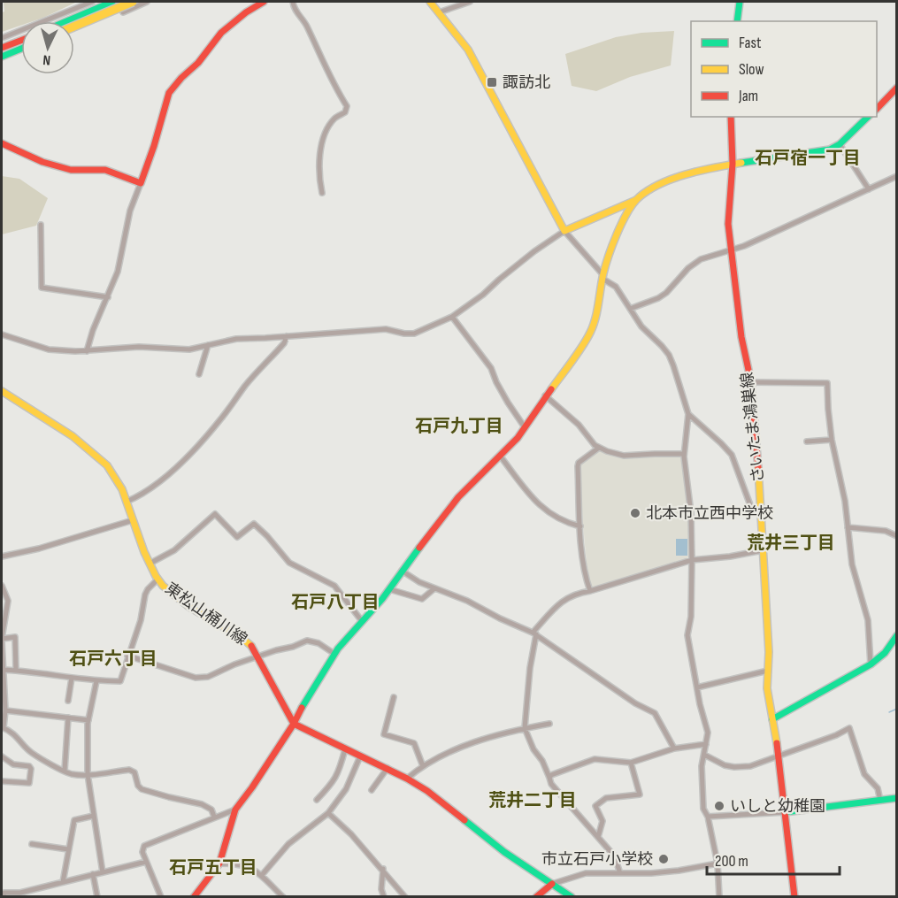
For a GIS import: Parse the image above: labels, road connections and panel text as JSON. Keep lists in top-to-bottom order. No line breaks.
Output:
{"streets":{"main road":["さいたま鴻巣線","東松山桶川線"]},"districts":["石戸宿一丁目","石戸九丁目","荒井三丁目","石戸八丁目","石戸六丁目","荒井二丁目","石戸五丁目"],"places":{"transit":["諏訪北"],"other":["北本市立西中学校","いしと幼稚園","市立石戸小学校"]},"legend":["Fast","Slow","Jam"],"scale_bar":"200 m","north":"bottom"}
